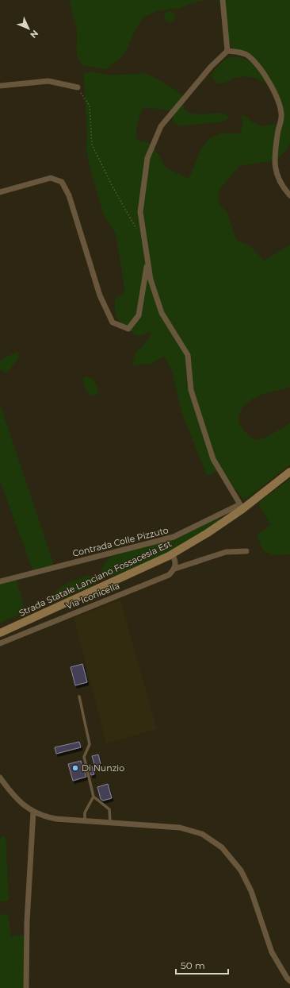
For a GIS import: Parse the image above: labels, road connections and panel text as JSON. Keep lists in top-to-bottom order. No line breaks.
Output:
{"streets":{"main road":["Strada Statale Lanciano Fossacesia Est"],"street":["Contrada Colle Pizzuto","Via Iconicella"]},"crossings":[["Contrada Colle Pizzuto","Strada Statale Lanciano Fossacesia Est"]],"places":["Di Nunzio"],"scale_bar":"50 m","north":"bottom right"}
